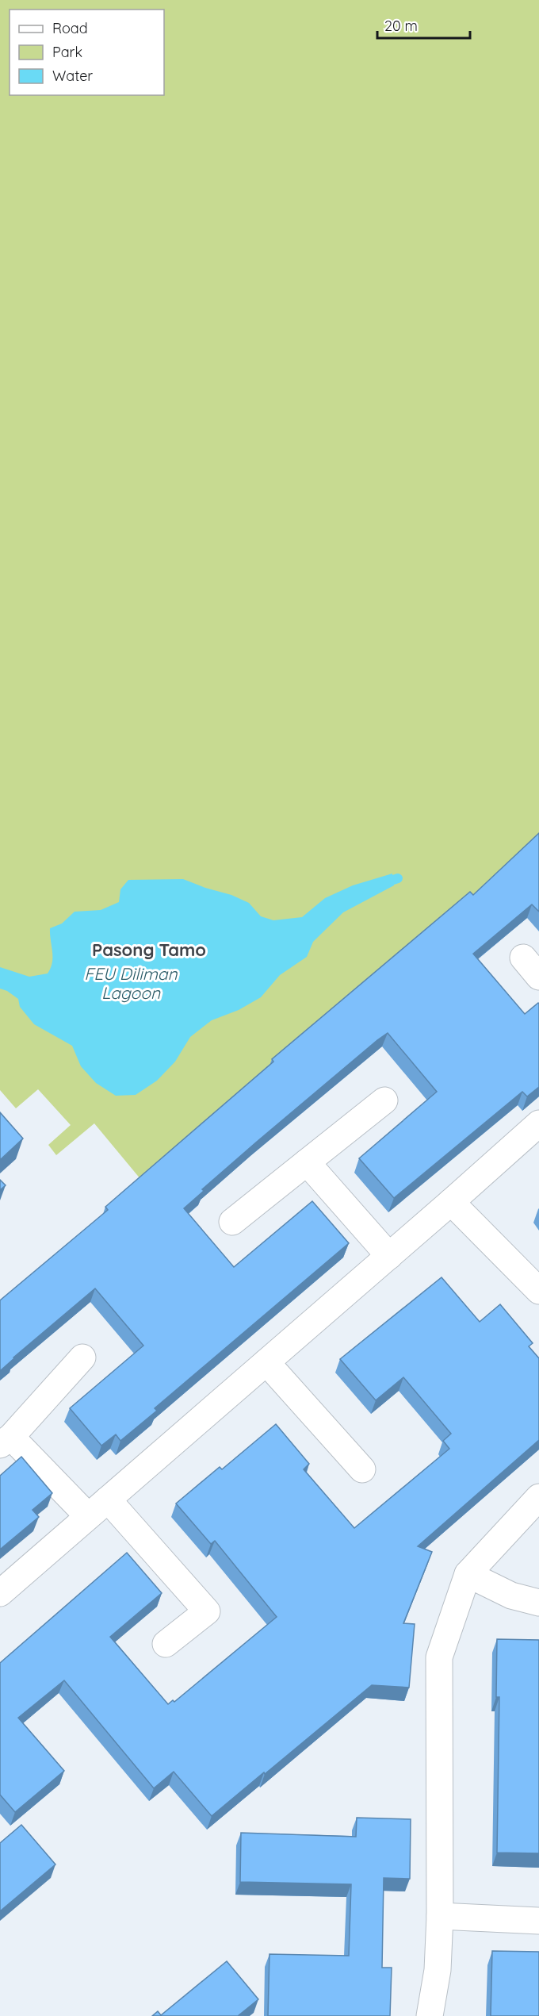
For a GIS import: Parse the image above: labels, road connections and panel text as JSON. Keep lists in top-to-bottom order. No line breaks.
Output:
{"districts":["Pasong Tamo"],"water":["FEU Diliman Lagoon"],"legend":["Road","Park","Water"],"scale_bar":"20 m"}
